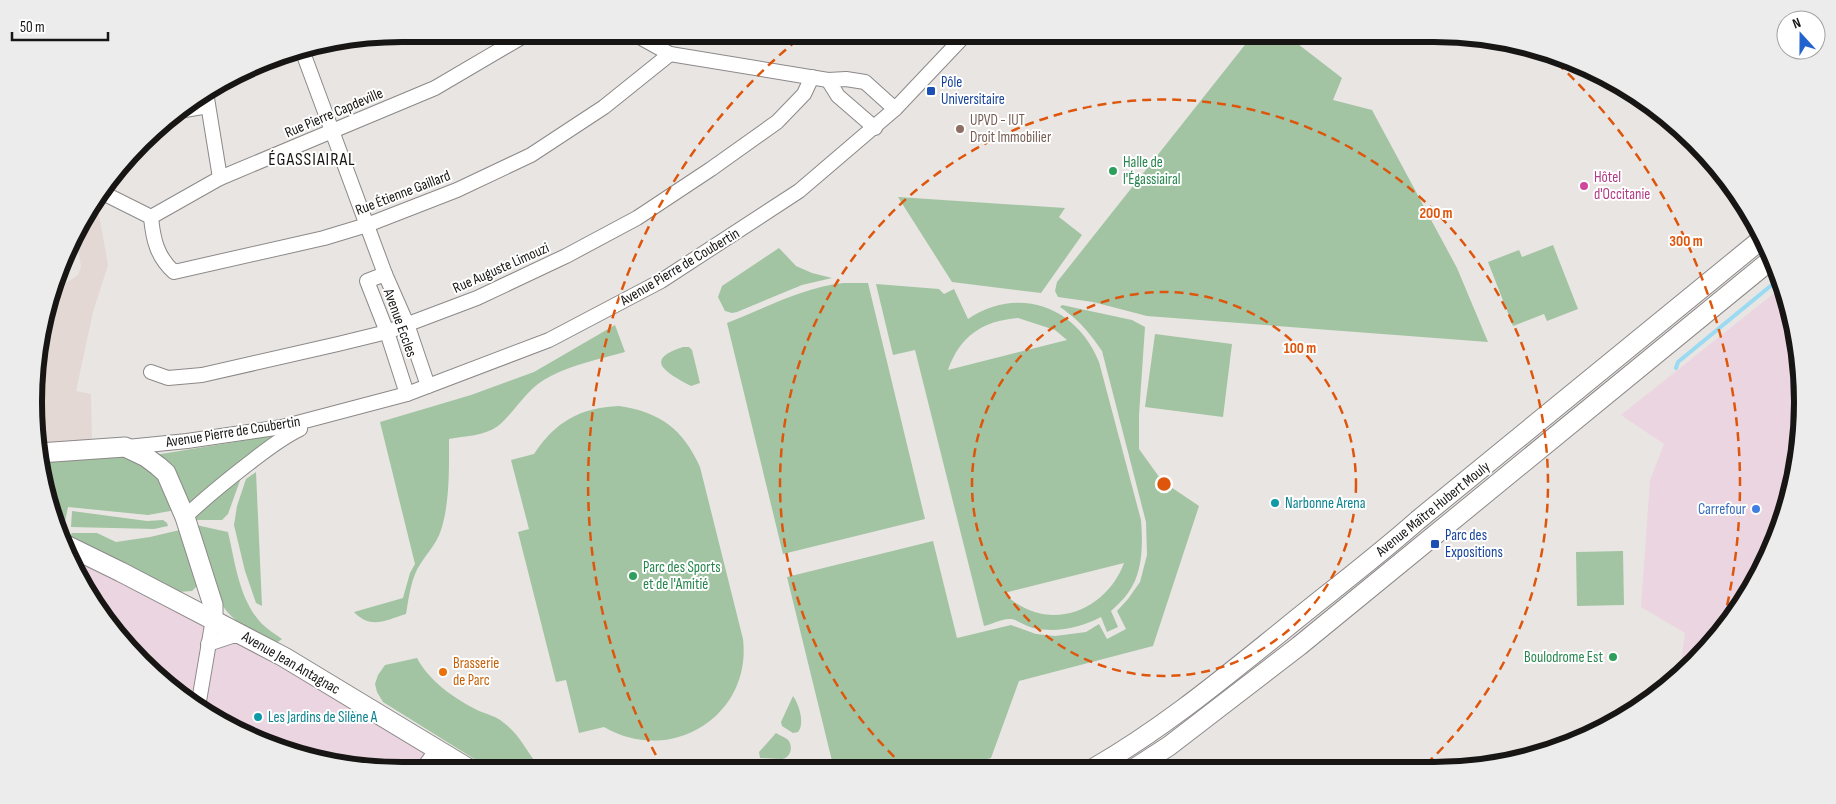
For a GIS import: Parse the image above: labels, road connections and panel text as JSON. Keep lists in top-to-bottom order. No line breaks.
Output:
{"streets":{"main road":["Avenue Pierre de Coubertin","Avenue Maître Hubert Mouly","Avenue Jean Antagnac"],"street":["Rue Pierre Capdeville","Rue Étienne Gaillard","Rue Auguste Limouzi","Avenue Eccles"]},"crossings":[["Rue Pierre Capdeville","Rue Étienne Gaillard"],["Avenue Pierre de Coubertin","Avenue Eccles"],["Rue Auguste Limouzi","Avenue Eccles"]],"districts":["ÉGASSIAIRAL"],"places":{"transit":["Pôle Universitaire","Parc des Expositions"],"other":["UPVD - IUT Droit Immobilier","Halle de l'Égassiairal","Hôtel d'Occitanie","Narbonne Arena","Carrefour","Parc des Sports et de l'Amitié","Boulodrome Est","Brasserie de Parc","Les Jardins de Silène A"]},"scale_bar":"50 m","north":"top","rings":["200 m","300 m","100 m"]}
